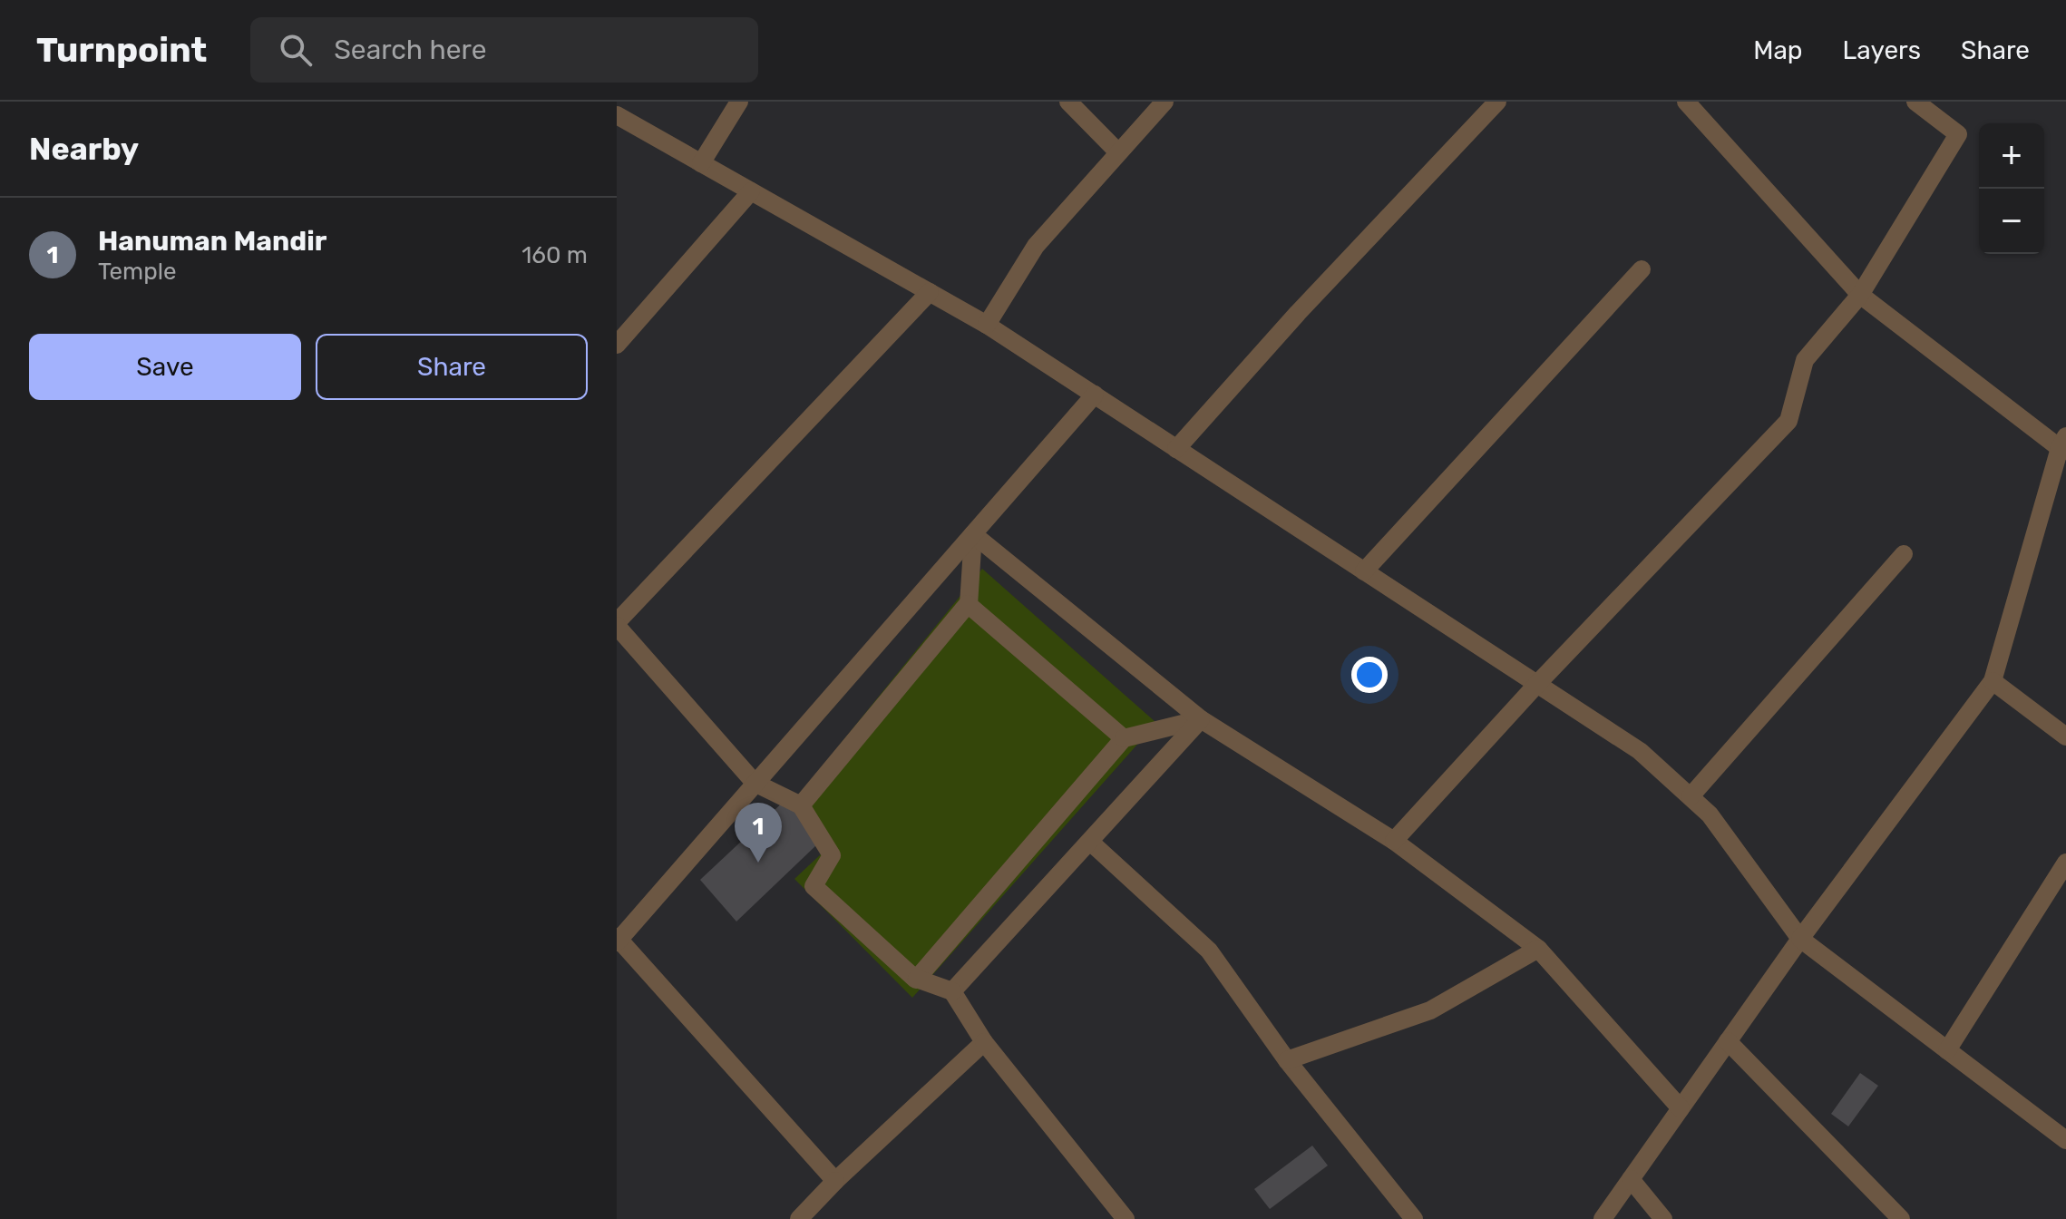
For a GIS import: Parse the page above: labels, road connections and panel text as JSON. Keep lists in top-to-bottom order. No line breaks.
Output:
{"page":{"header":"Turnpoint","search":"Search here","nav":["Map","Layers","Share"],"heading":"Nearby","map_buttons":["+","−"],"list":[{"mark":"1","name":"Hanuman Mandir","note":"Temple","value":"160 m"}],"buttons":["Save","Share"],"pins":"1"}}
